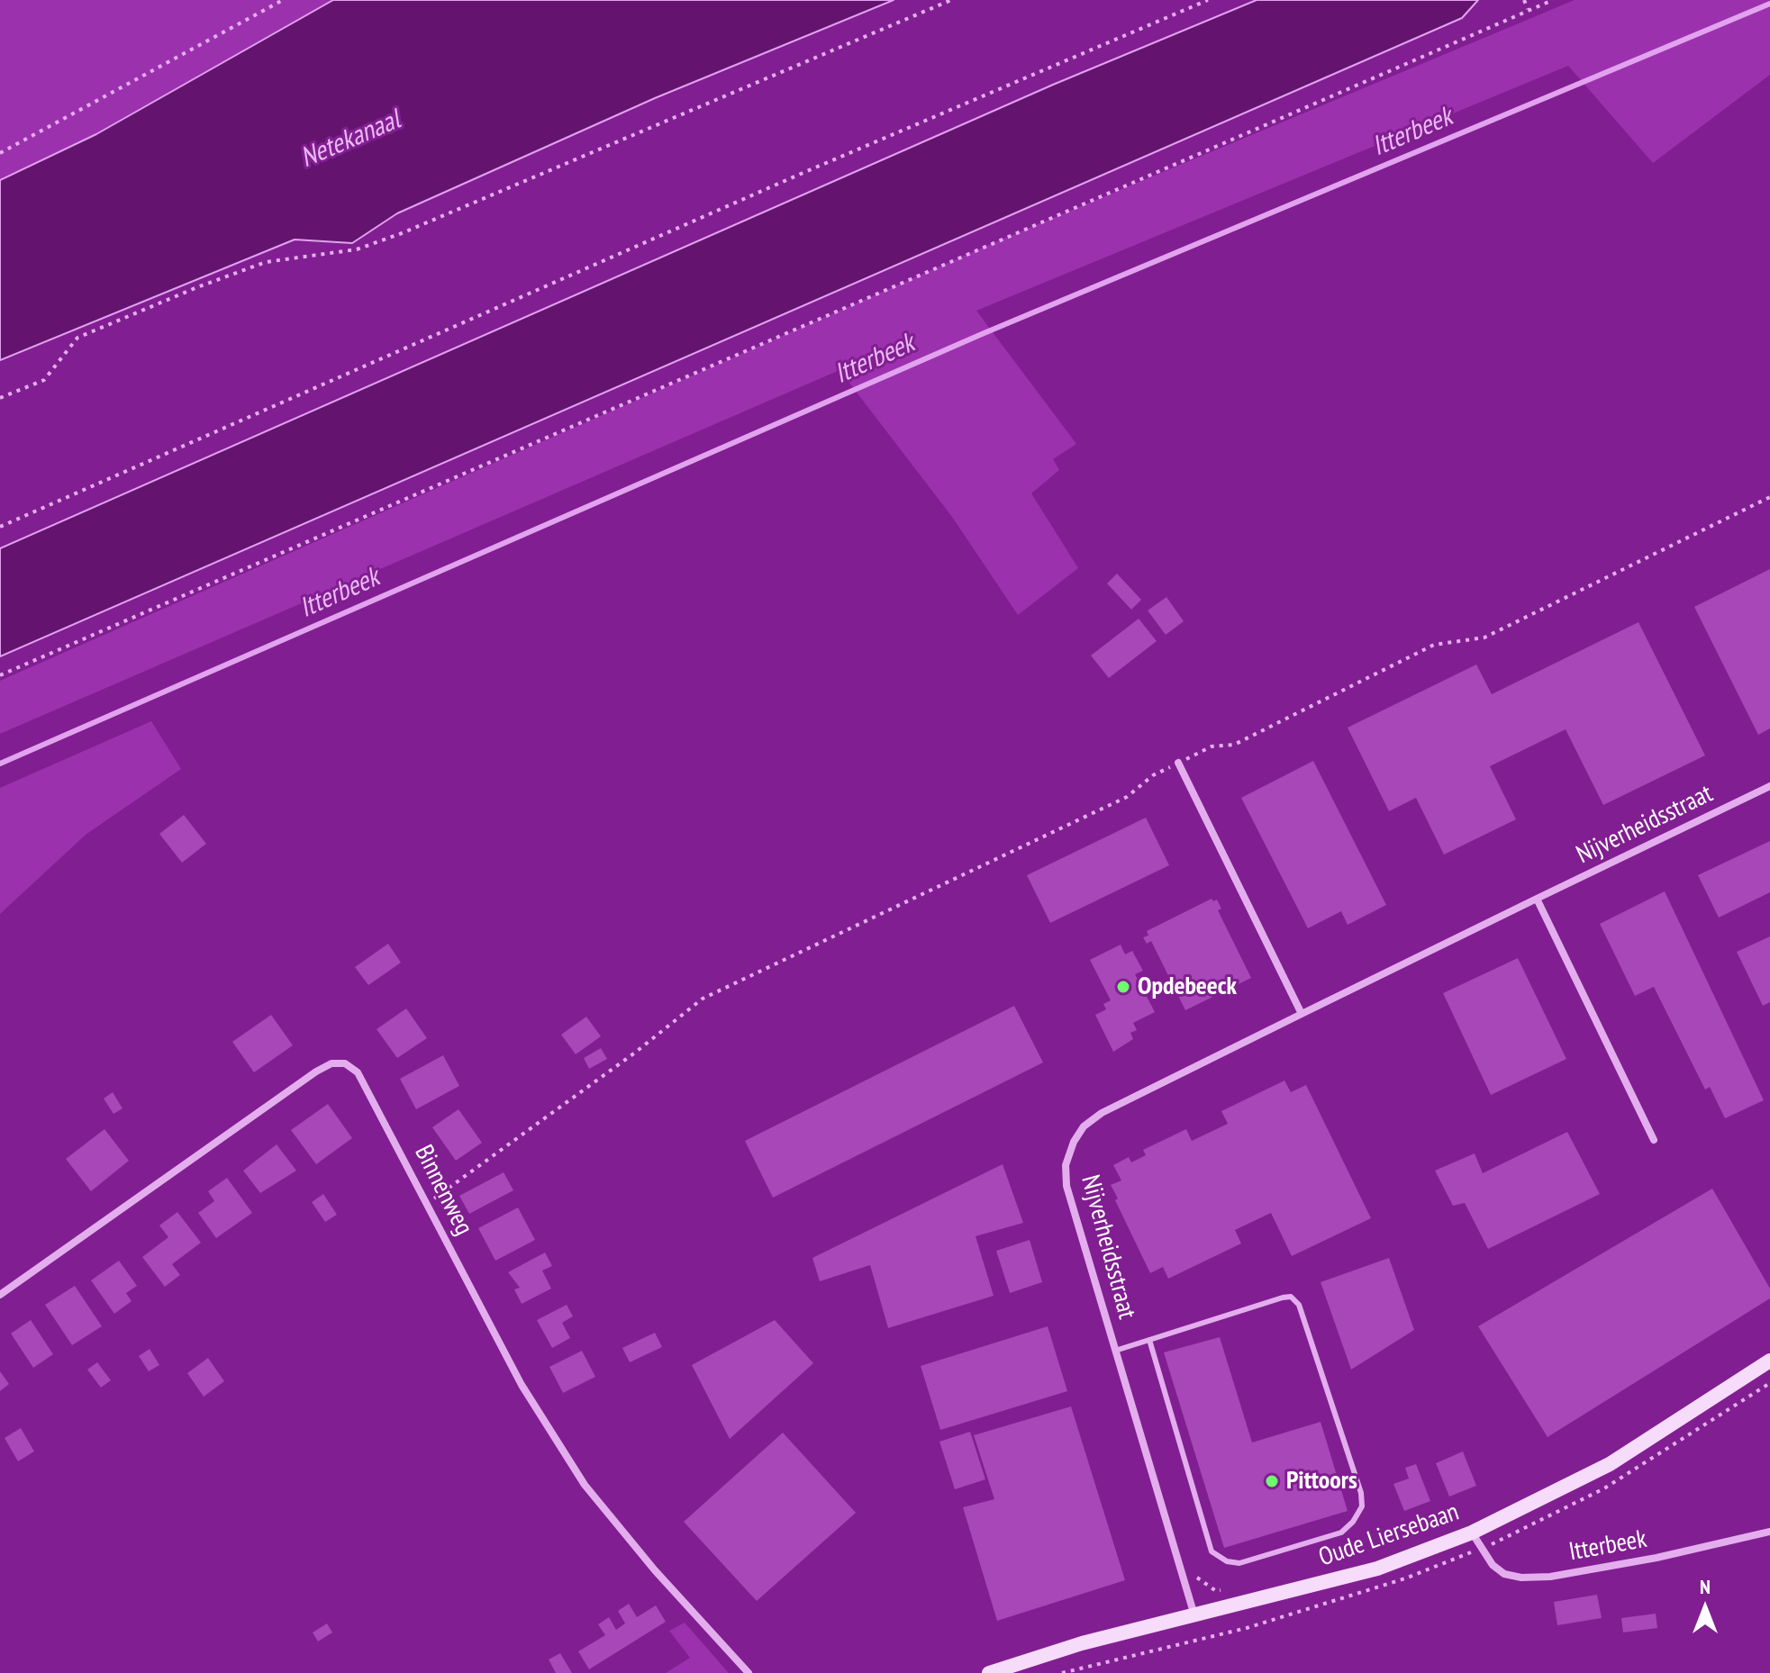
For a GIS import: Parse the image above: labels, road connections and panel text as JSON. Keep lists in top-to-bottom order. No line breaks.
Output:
{"streets":{"main road":["Oude Liersebaan"],"street":["Nijverheidsstraat","Binnenweg","Itterbeek"]},"crossings":[["Nijverheidsstraat","Oude Liersebaan"],["Oude Liersebaan","Itterbeek"]],"water":["Itterbeek","Netekanaal"],"places":["Opdebeeck","Pittoors"],"north":"top"}
